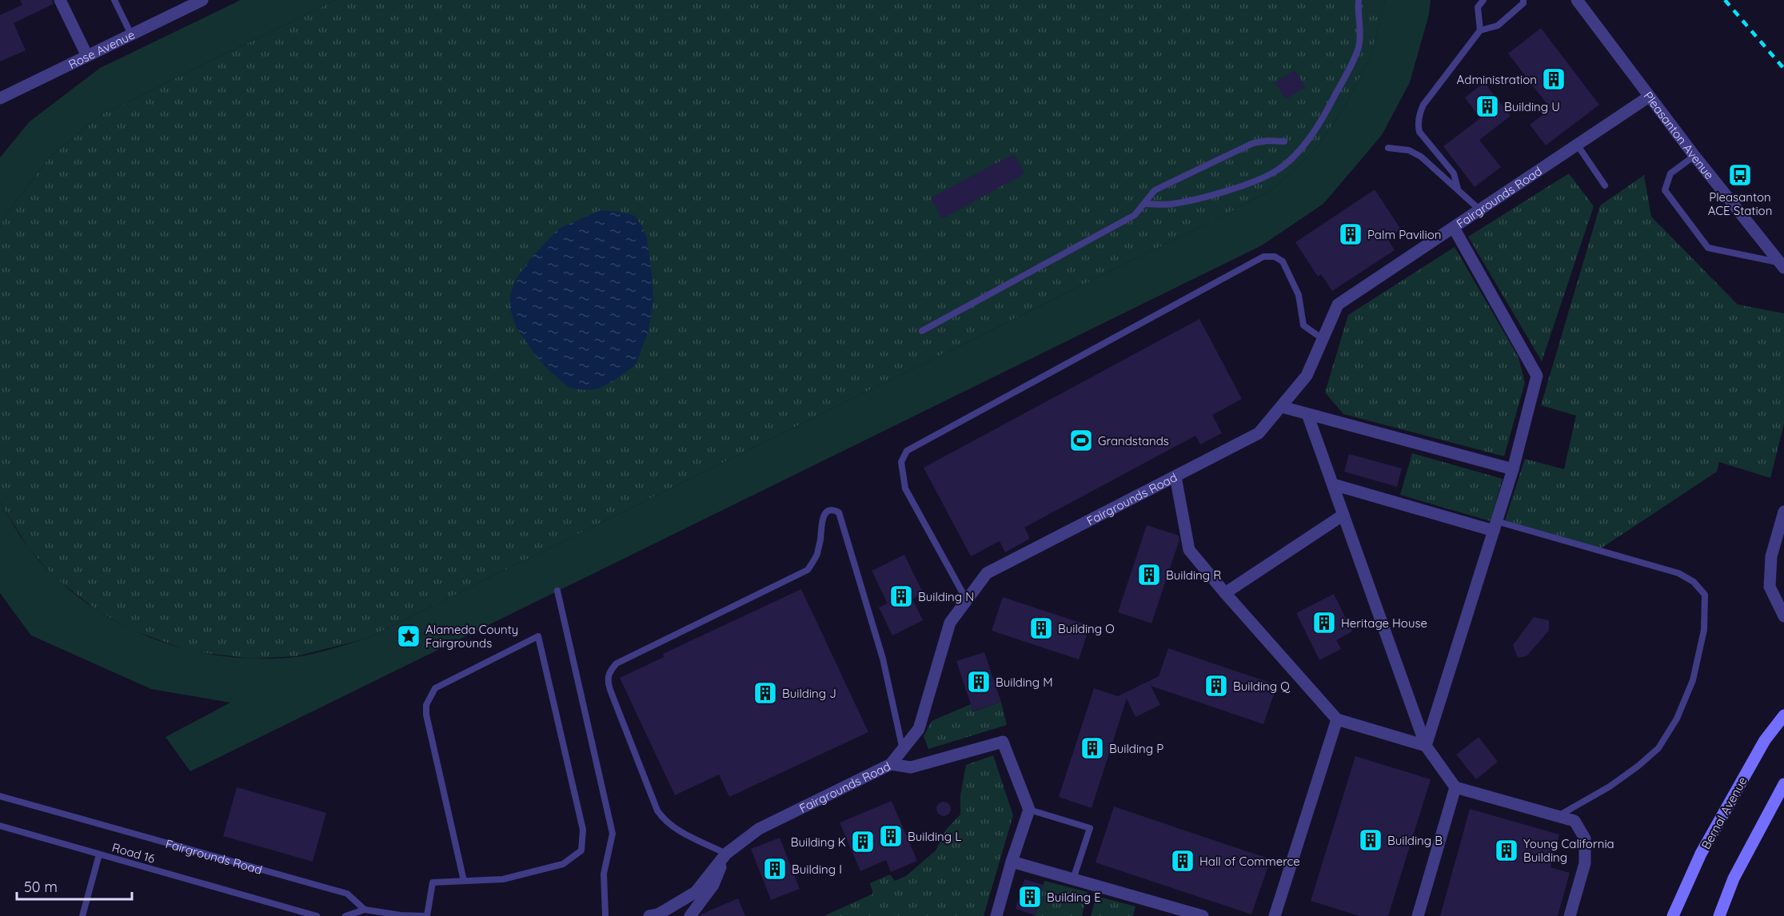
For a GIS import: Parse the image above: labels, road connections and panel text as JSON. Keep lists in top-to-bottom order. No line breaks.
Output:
{"streets":{"main road":["Bernal Avenue"],"street":["Rose Avenue","Pleasanton Avenue","Fairgrounds Road"],"lane":["Road 16"]},"crossings":[["Pleasanton Avenue","Fairgrounds Road"]],"places":{"building":["Administration","Building U","Palm Pavilion","Building R","Building N","Heritage House","Building O","Building M","Building Q","Building J","Building P","Building L","Building B","Building K","Young California Building","Hall of Commerce","Building I","Building E"],"bus stop":["Pleasanton ACE Station"],"sports":["Grandstands"],"place":["Alameda County Fairgrounds"]},"scale_bar":"50 m"}
